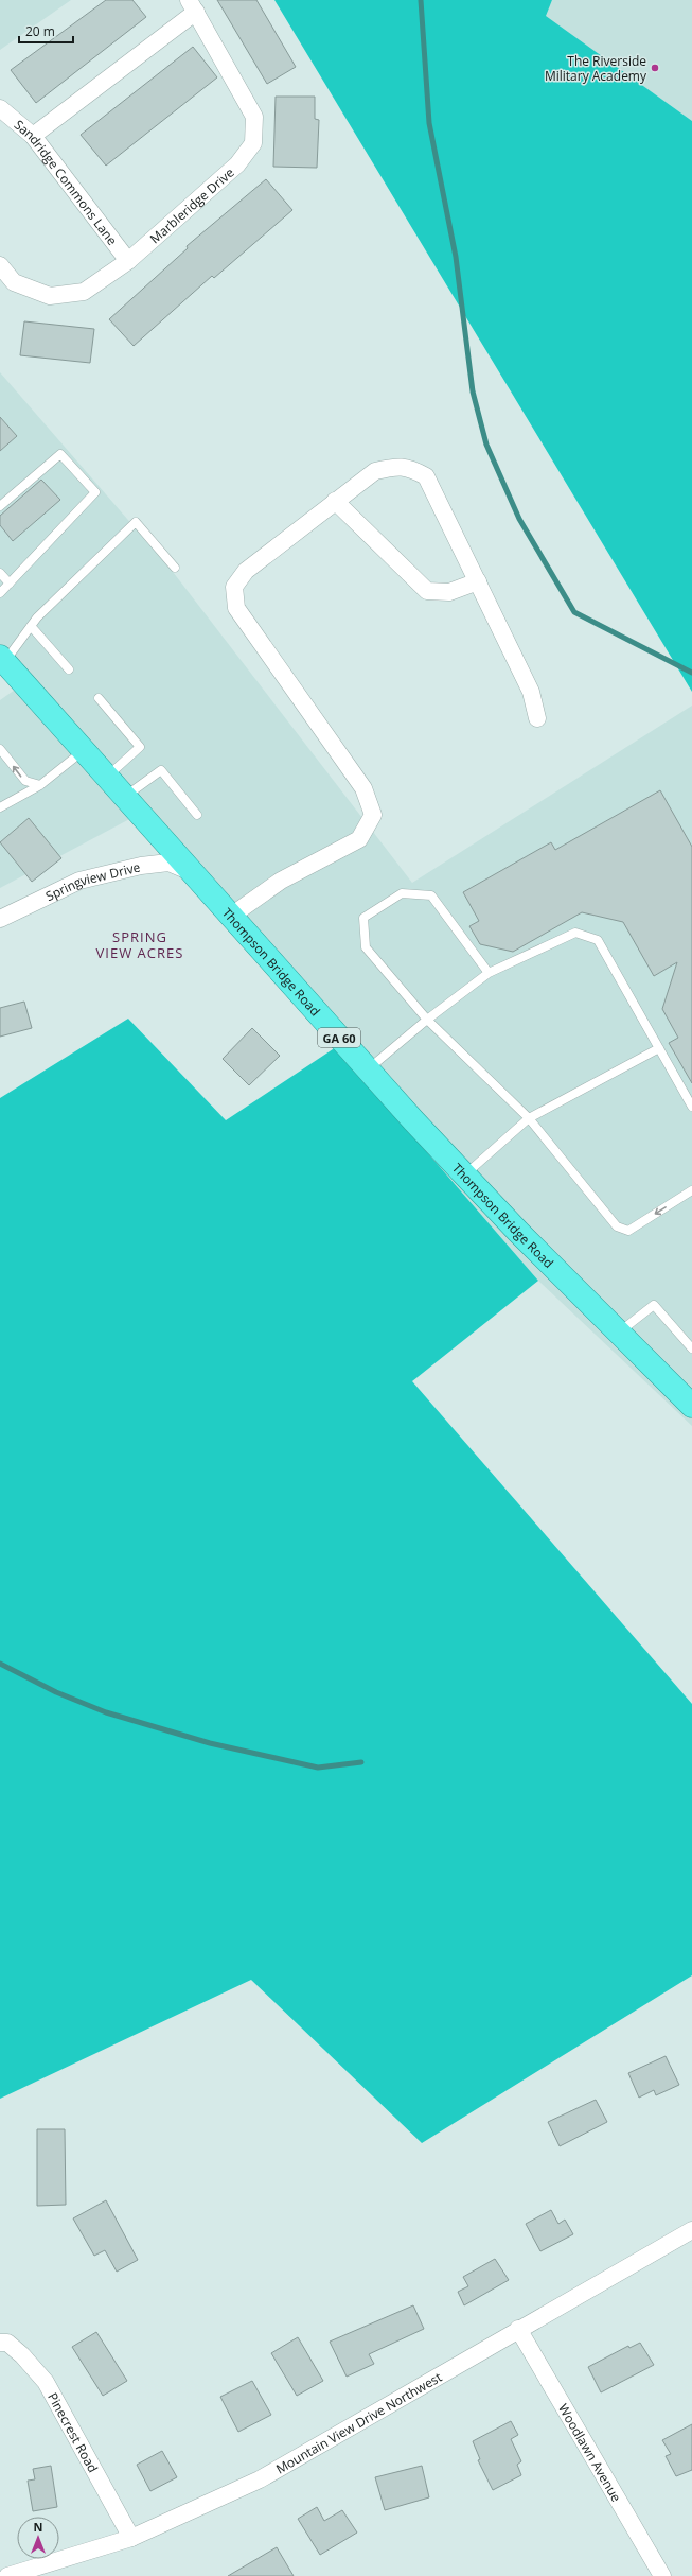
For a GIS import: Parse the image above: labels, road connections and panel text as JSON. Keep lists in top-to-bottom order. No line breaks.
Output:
{"streets":{"highway":["Thompson Bridge Road","GA 60"],"street":["Sandridge Commons Lane","Marbleridge Drive","Springview Drive","Mountain View Drive Northwest","Pinecrest Road","Woodlawn Avenue"]},"crossings":[["Sandridge Commons Lane","Marbleridge Drive"],["Springview Drive","Thompson Bridge Road"],["Mountain View Drive Northwest","Pinecrest Road"],["Mountain View Drive Northwest","Woodlawn Avenue"]],"districts":["SPRING VIEW ACRES"],"places":["The Riverside Military Academy"],"scale_bar":"20 m","north":"top"}
